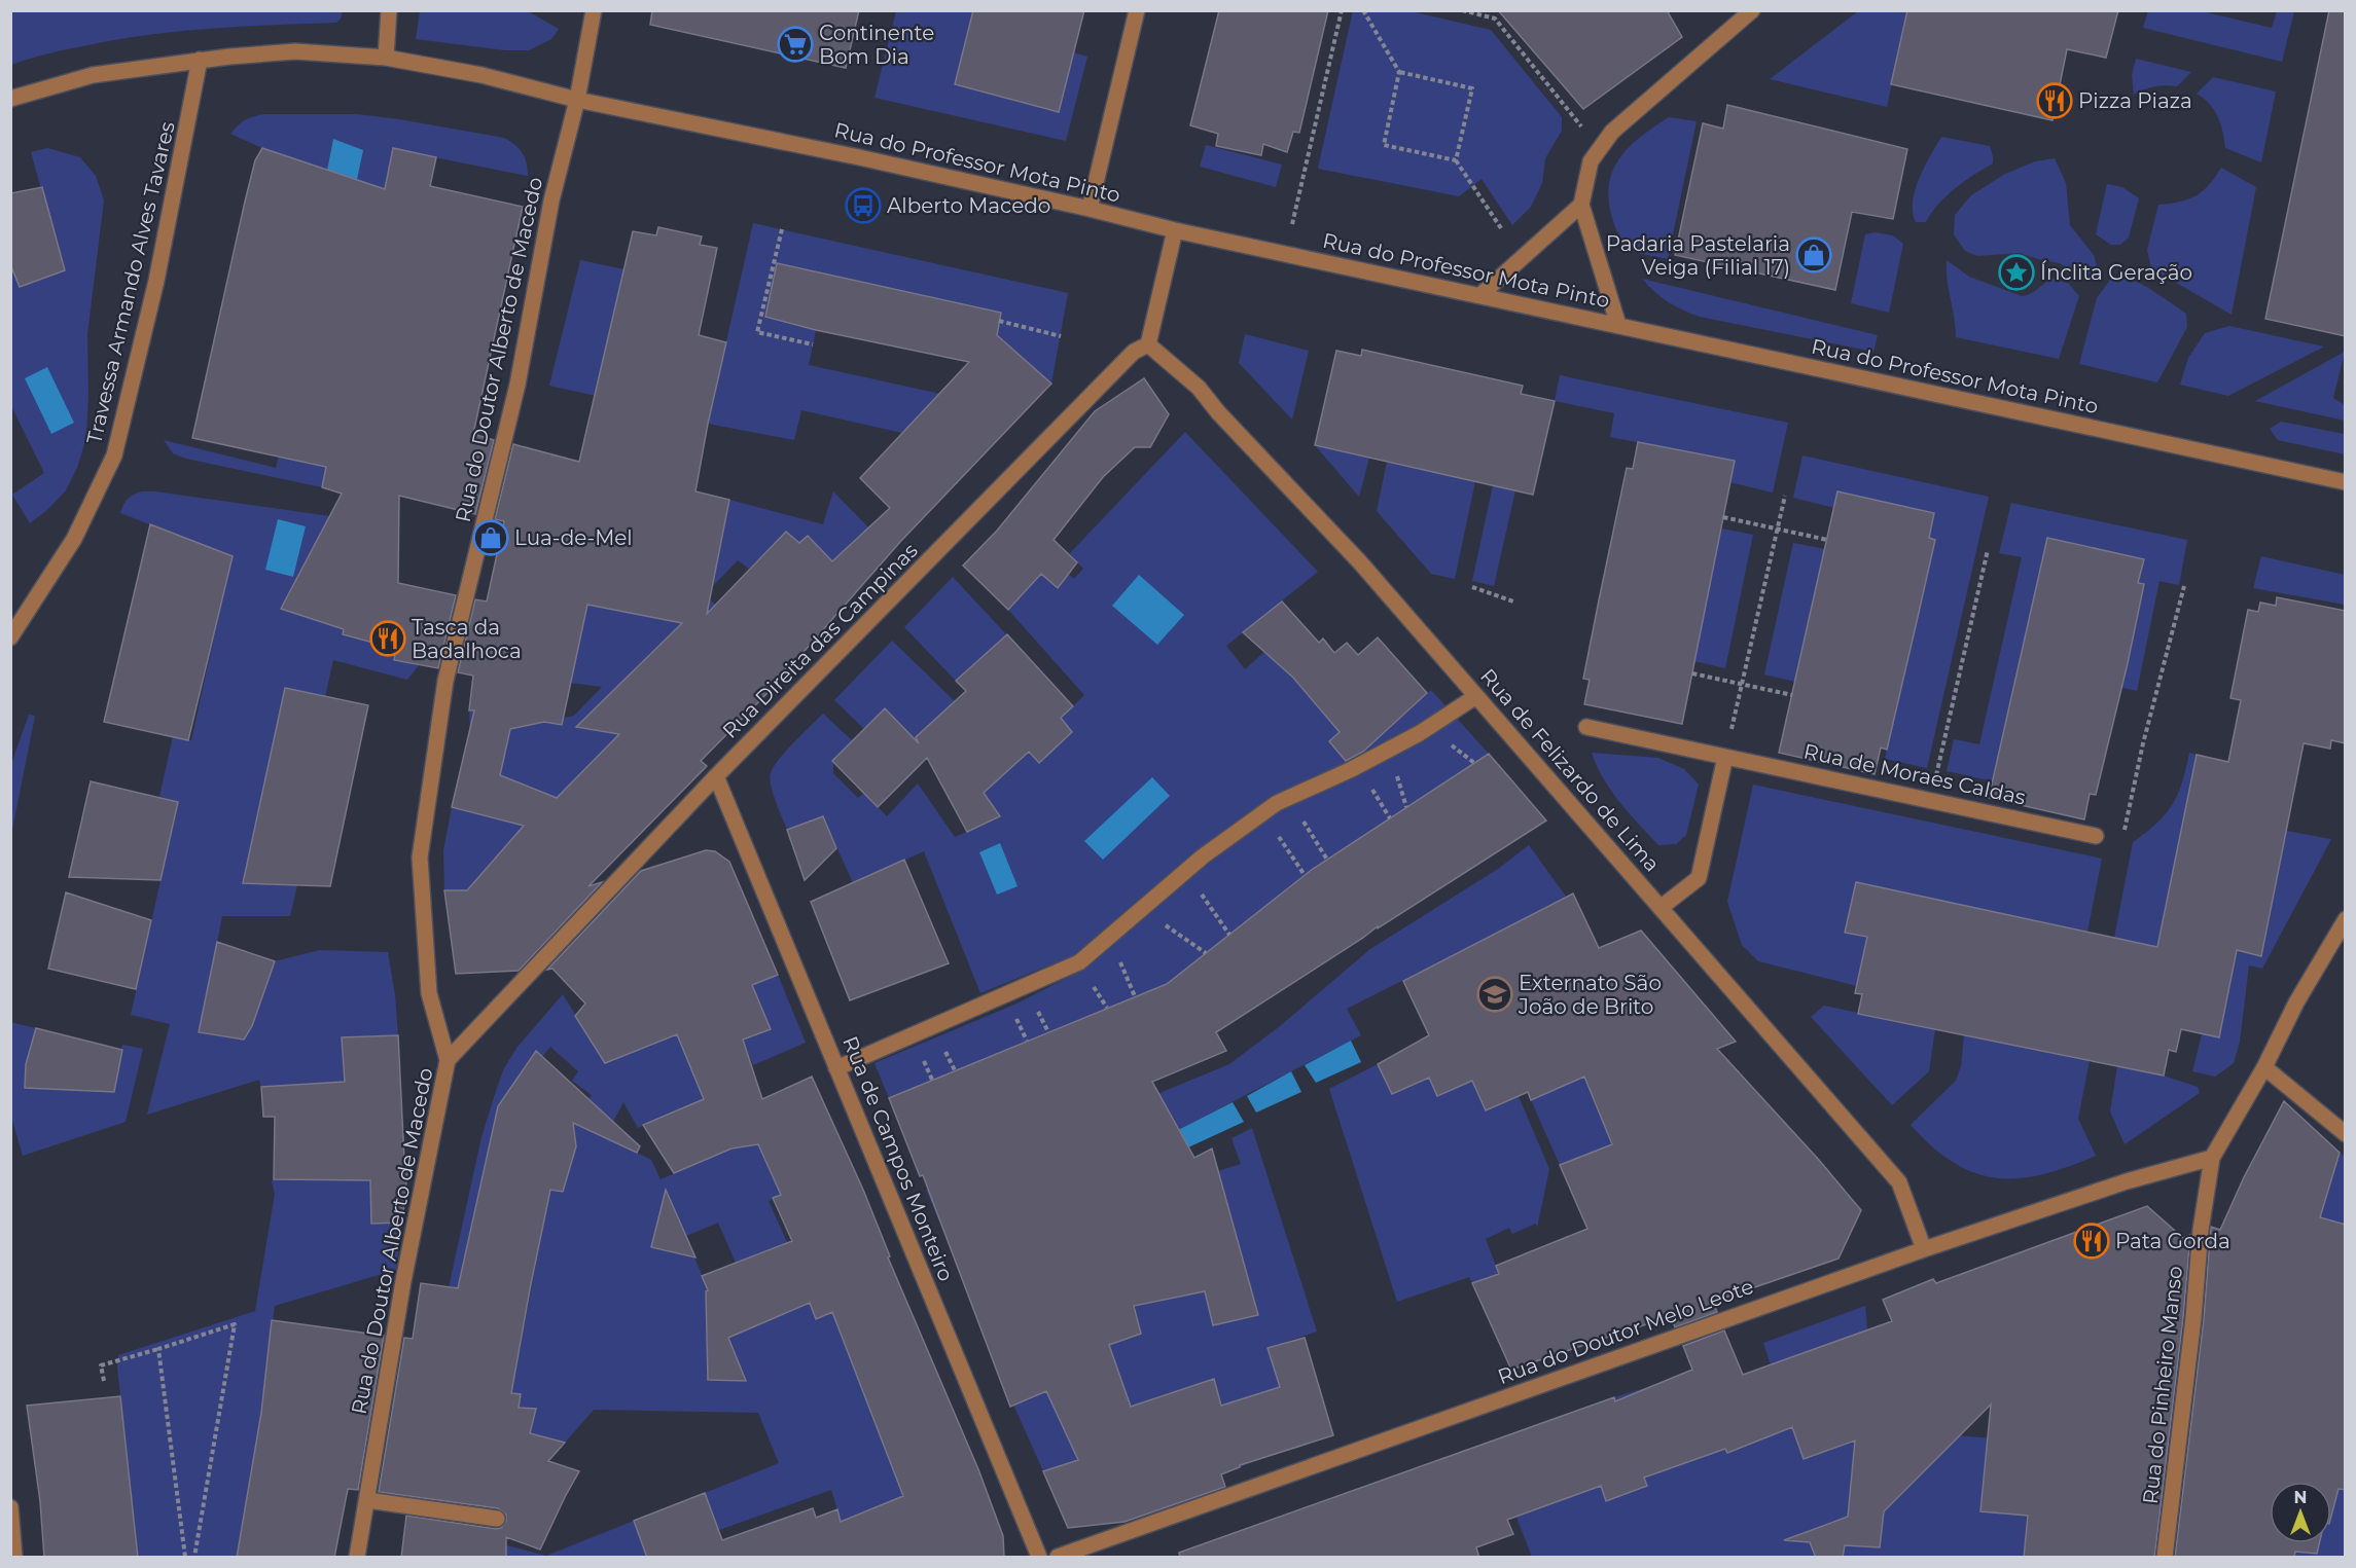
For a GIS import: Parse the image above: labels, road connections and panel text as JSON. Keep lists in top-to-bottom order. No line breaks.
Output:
{"streets":{"street":["Rua do Professor Mota Pinto","Travessa Armando Alves Tavares","Rua do Doutor Alberto de Macedo","Rua Direita das Campinas","Rua de Felizardo de Lima","Rua de Moraes Caldas","Rua de Campos Monteiro","Rua do Doutor Melo Leote","Rua do Pinheiro Manso"]},"crossings":[["Rua do Professor Mota Pinto","Travessa Armando Alves Tavares"],["Rua do Professor Mota Pinto","Rua do Doutor Alberto de Macedo"],["Rua do Doutor Alberto de Macedo","Rua Direita das Campinas"],["Rua Direita das Campinas","Rua de Felizardo de Lima"],["Rua Direita das Campinas","Rua de Campos Monteiro"],["Rua de Felizardo de Lima","Rua do Doutor Melo Leote"],["Rua do Doutor Melo Leote","Rua do Pinheiro Manso"]],"places":{"supermarket":["Continente Bom Dia"],"restaurant":["Pizza Piaza","Tasca da Badalhoca","Pata Gorda"],"bus stop":["Alberto Macedo"],"shop":["Padaria Pastelaria Veiga (Filial 17)","Lua-de-Mel"],"place":["Ínclita Geração"],"school or university":["Externato São João de Brito"]},"north":"top"}
